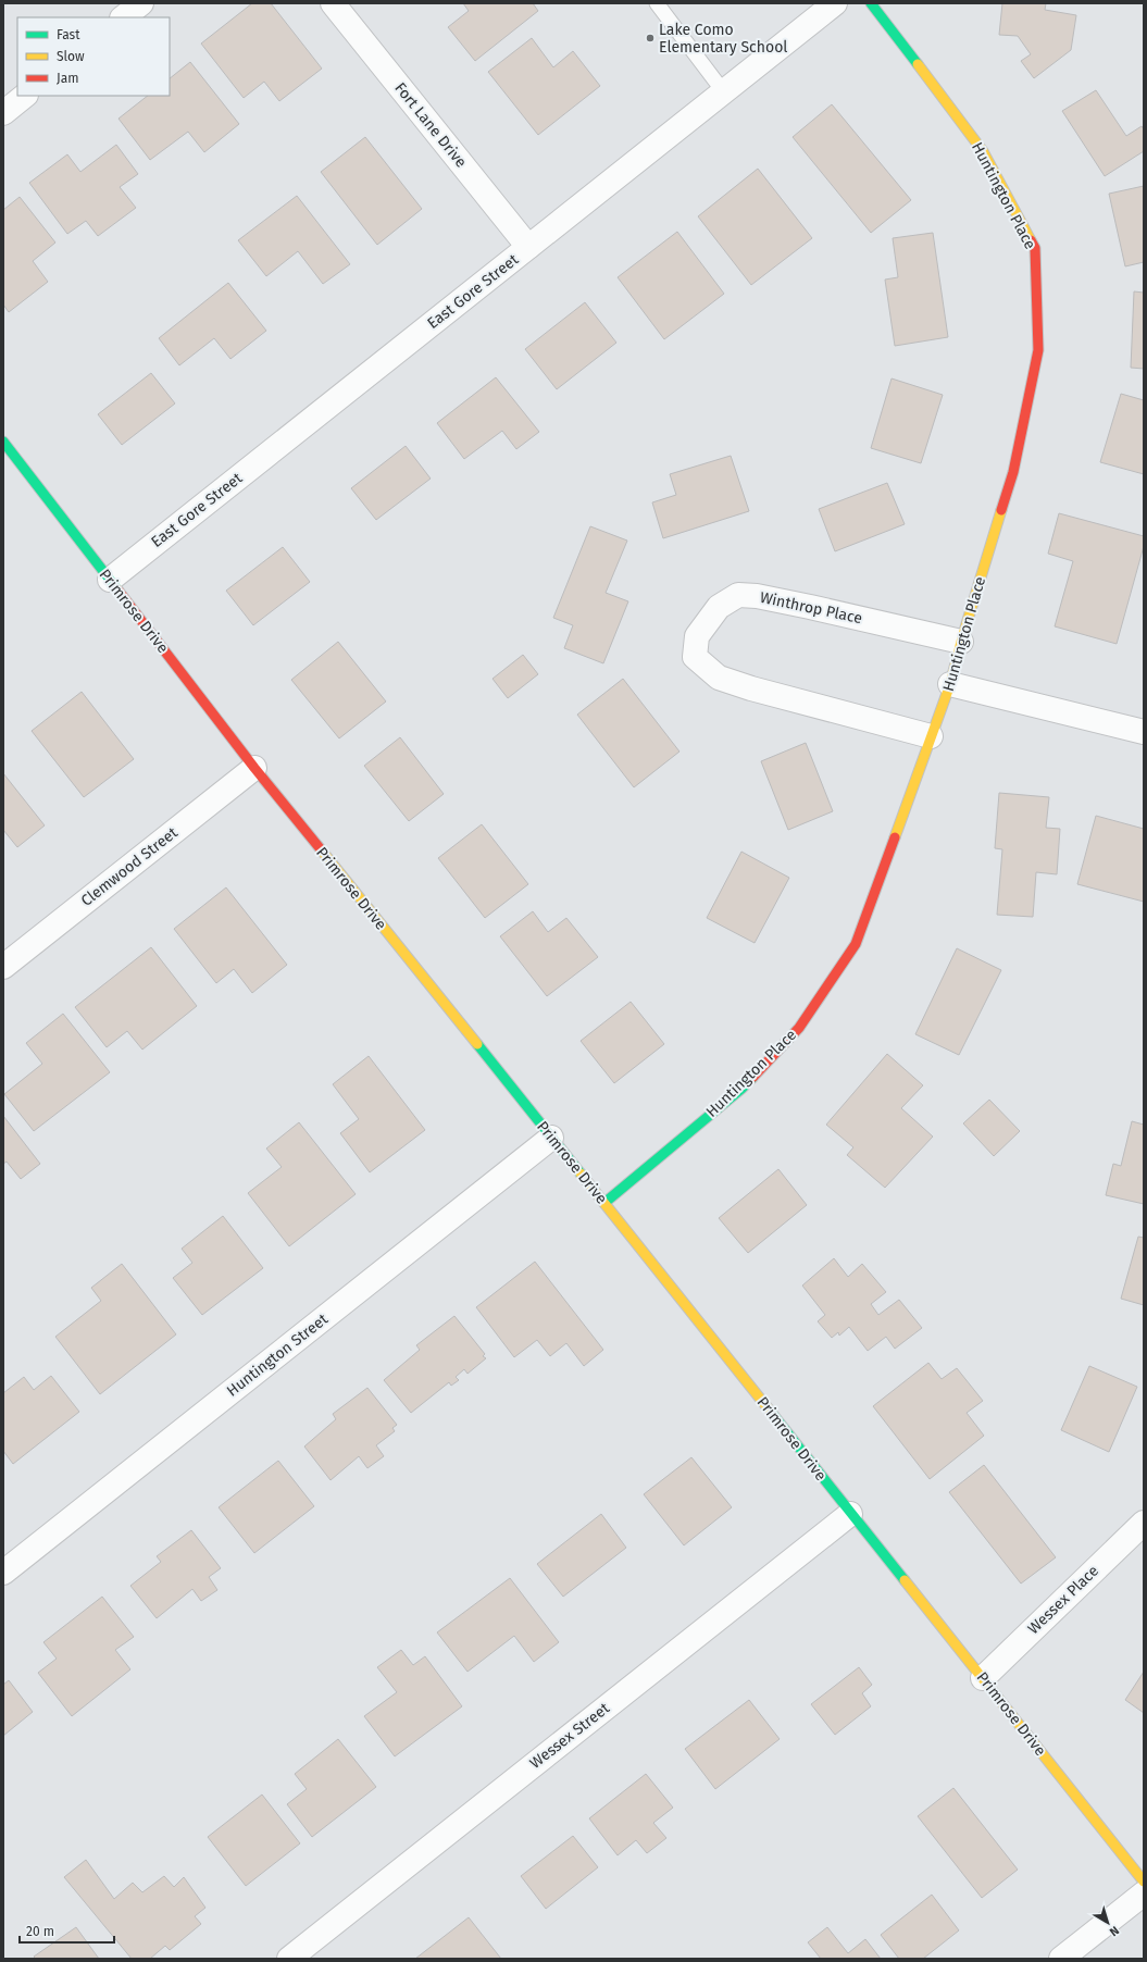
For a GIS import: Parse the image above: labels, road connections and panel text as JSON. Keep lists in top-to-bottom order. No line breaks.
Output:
{"streets":{"street":["Fort Lane Drive","Huntington Place","East Gore Street","Winthrop Place","Primrose Drive","Clemwood Street","Huntington Street","Wessex Place","Wessex Street"]},"crossings":[["Fort Lane Drive","East Gore Street"],["Huntington Place","Winthrop Place"],["Huntington Place","Primrose Drive"],["East Gore Street","Primrose Drive"],["Primrose Drive","Clemwood Street"],["Primrose Drive","Huntington Street"],["Primrose Drive","Wessex Place"],["Primrose Drive","Wessex Street"]],"places":["Lake Como Elementary School"],"legend":["Fast","Slow","Jam"],"scale_bar":"20 m","north":"bottom right"}
